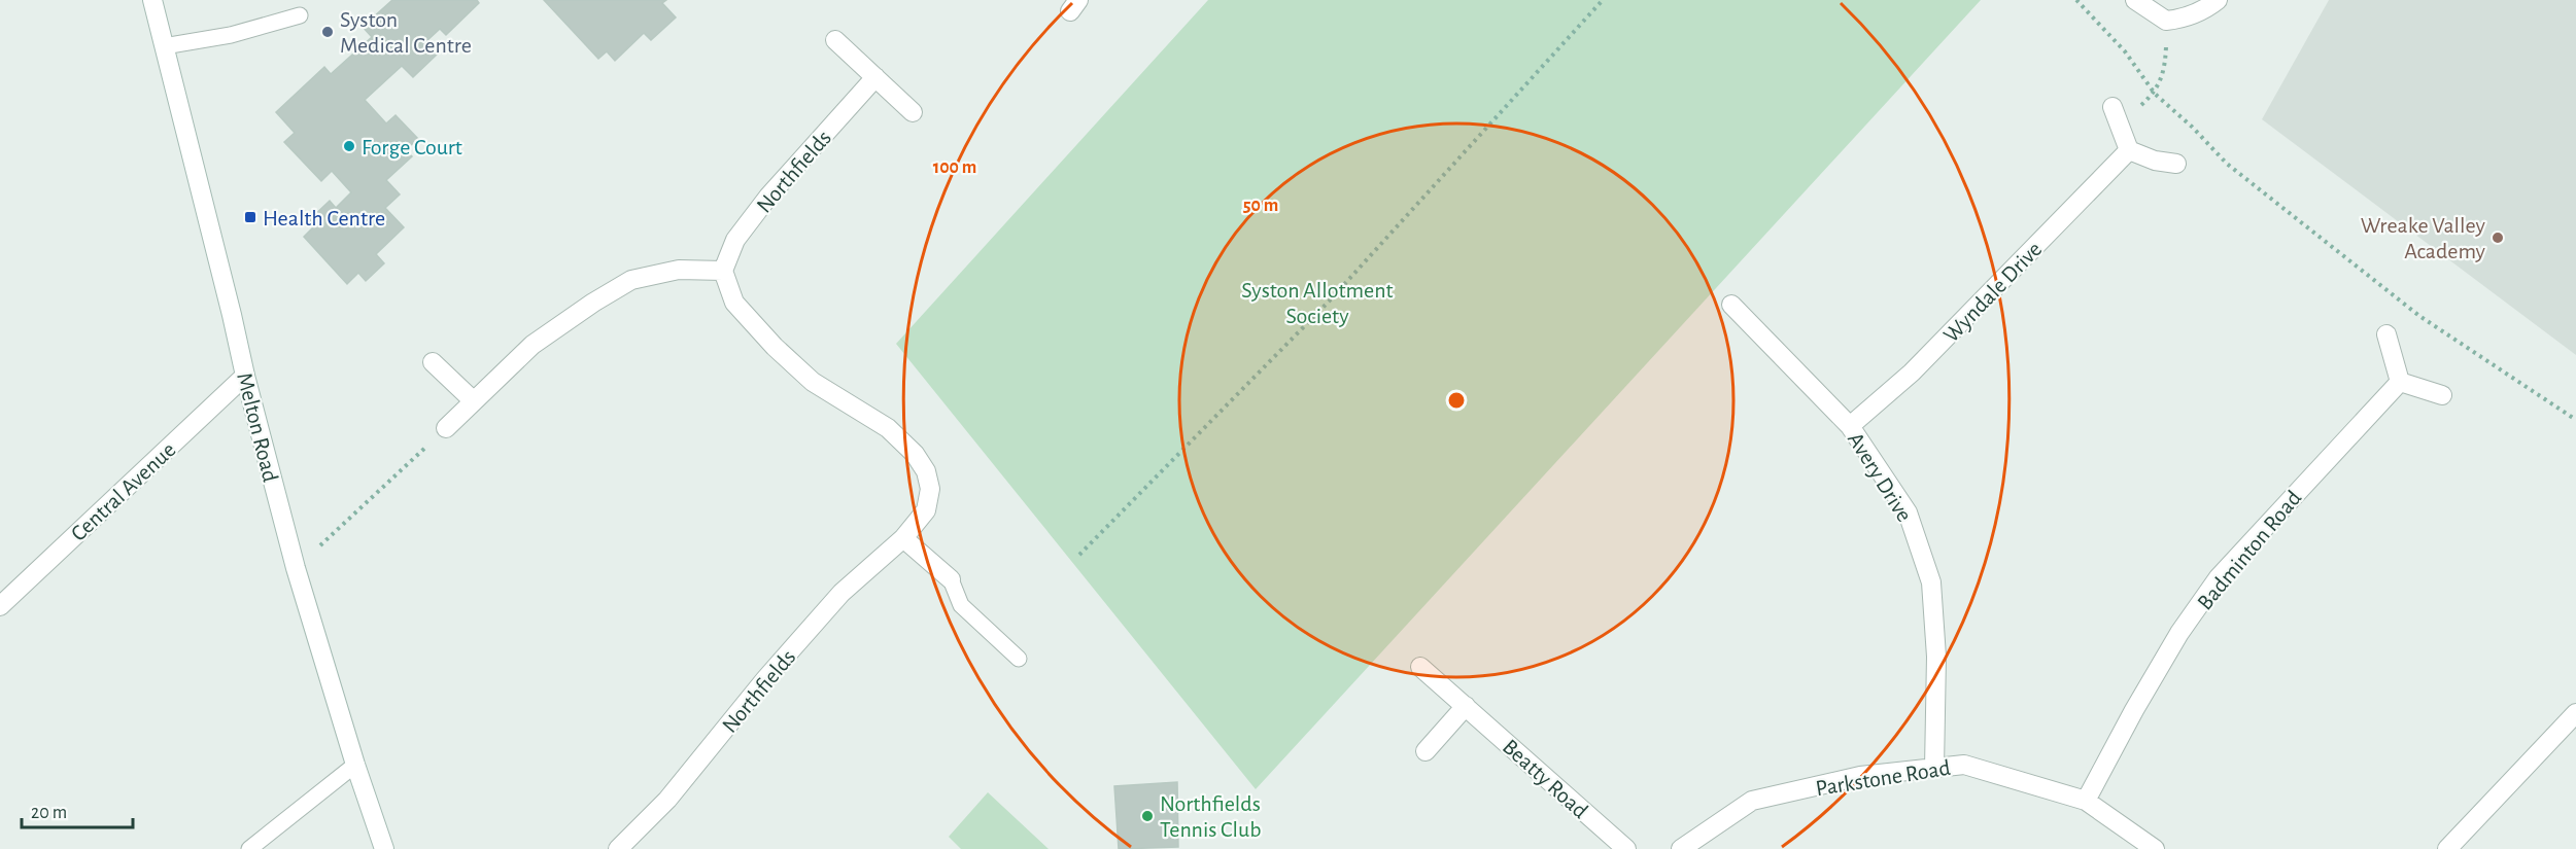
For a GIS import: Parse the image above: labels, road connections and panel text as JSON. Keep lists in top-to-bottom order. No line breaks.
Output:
{"streets":{"street":["Northfields","Wyndale Drive","Melton Road","Avery Drive","Central Avenue","Badminton Road","Parkstone Road","Beatty Road"]},"crossings":[["Wyndale Drive","Avery Drive"],["Melton Road","Central Avenue"],["Avery Drive","Parkstone Road"],["Badminton Road","Parkstone Road"]],"parks":["Syston Allotment Society"],"places":{"other":["Syston Medical Centre","Forge Court","Wreake Valley Academy","Northfields Tennis Club"],"transit":["Health Centre"]},"scale_bar":"20 m","rings":["100 m","50 m"]}
